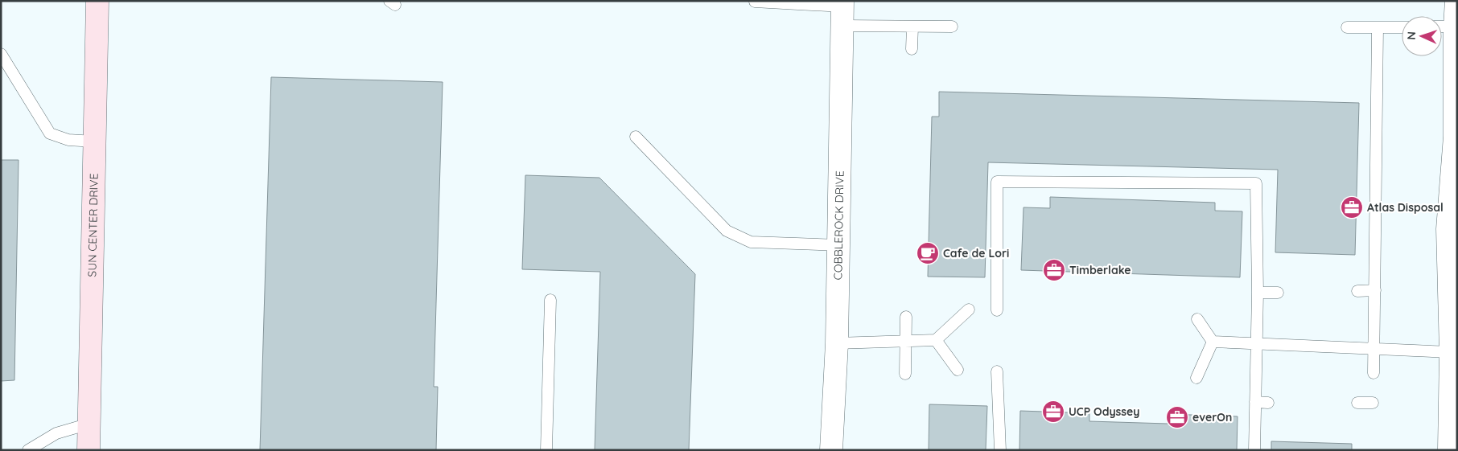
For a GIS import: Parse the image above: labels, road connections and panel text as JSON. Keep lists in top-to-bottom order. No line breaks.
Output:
{"streets":{"street":["SUN CENTER DRIVE","COBBLEROCK DRIVE"]},"places":{"office":["Atlas Disposal","Timberlake","UCP Odyssey","everOn"],"cafe":["Cafe de Lori"]},"north":"left"}
